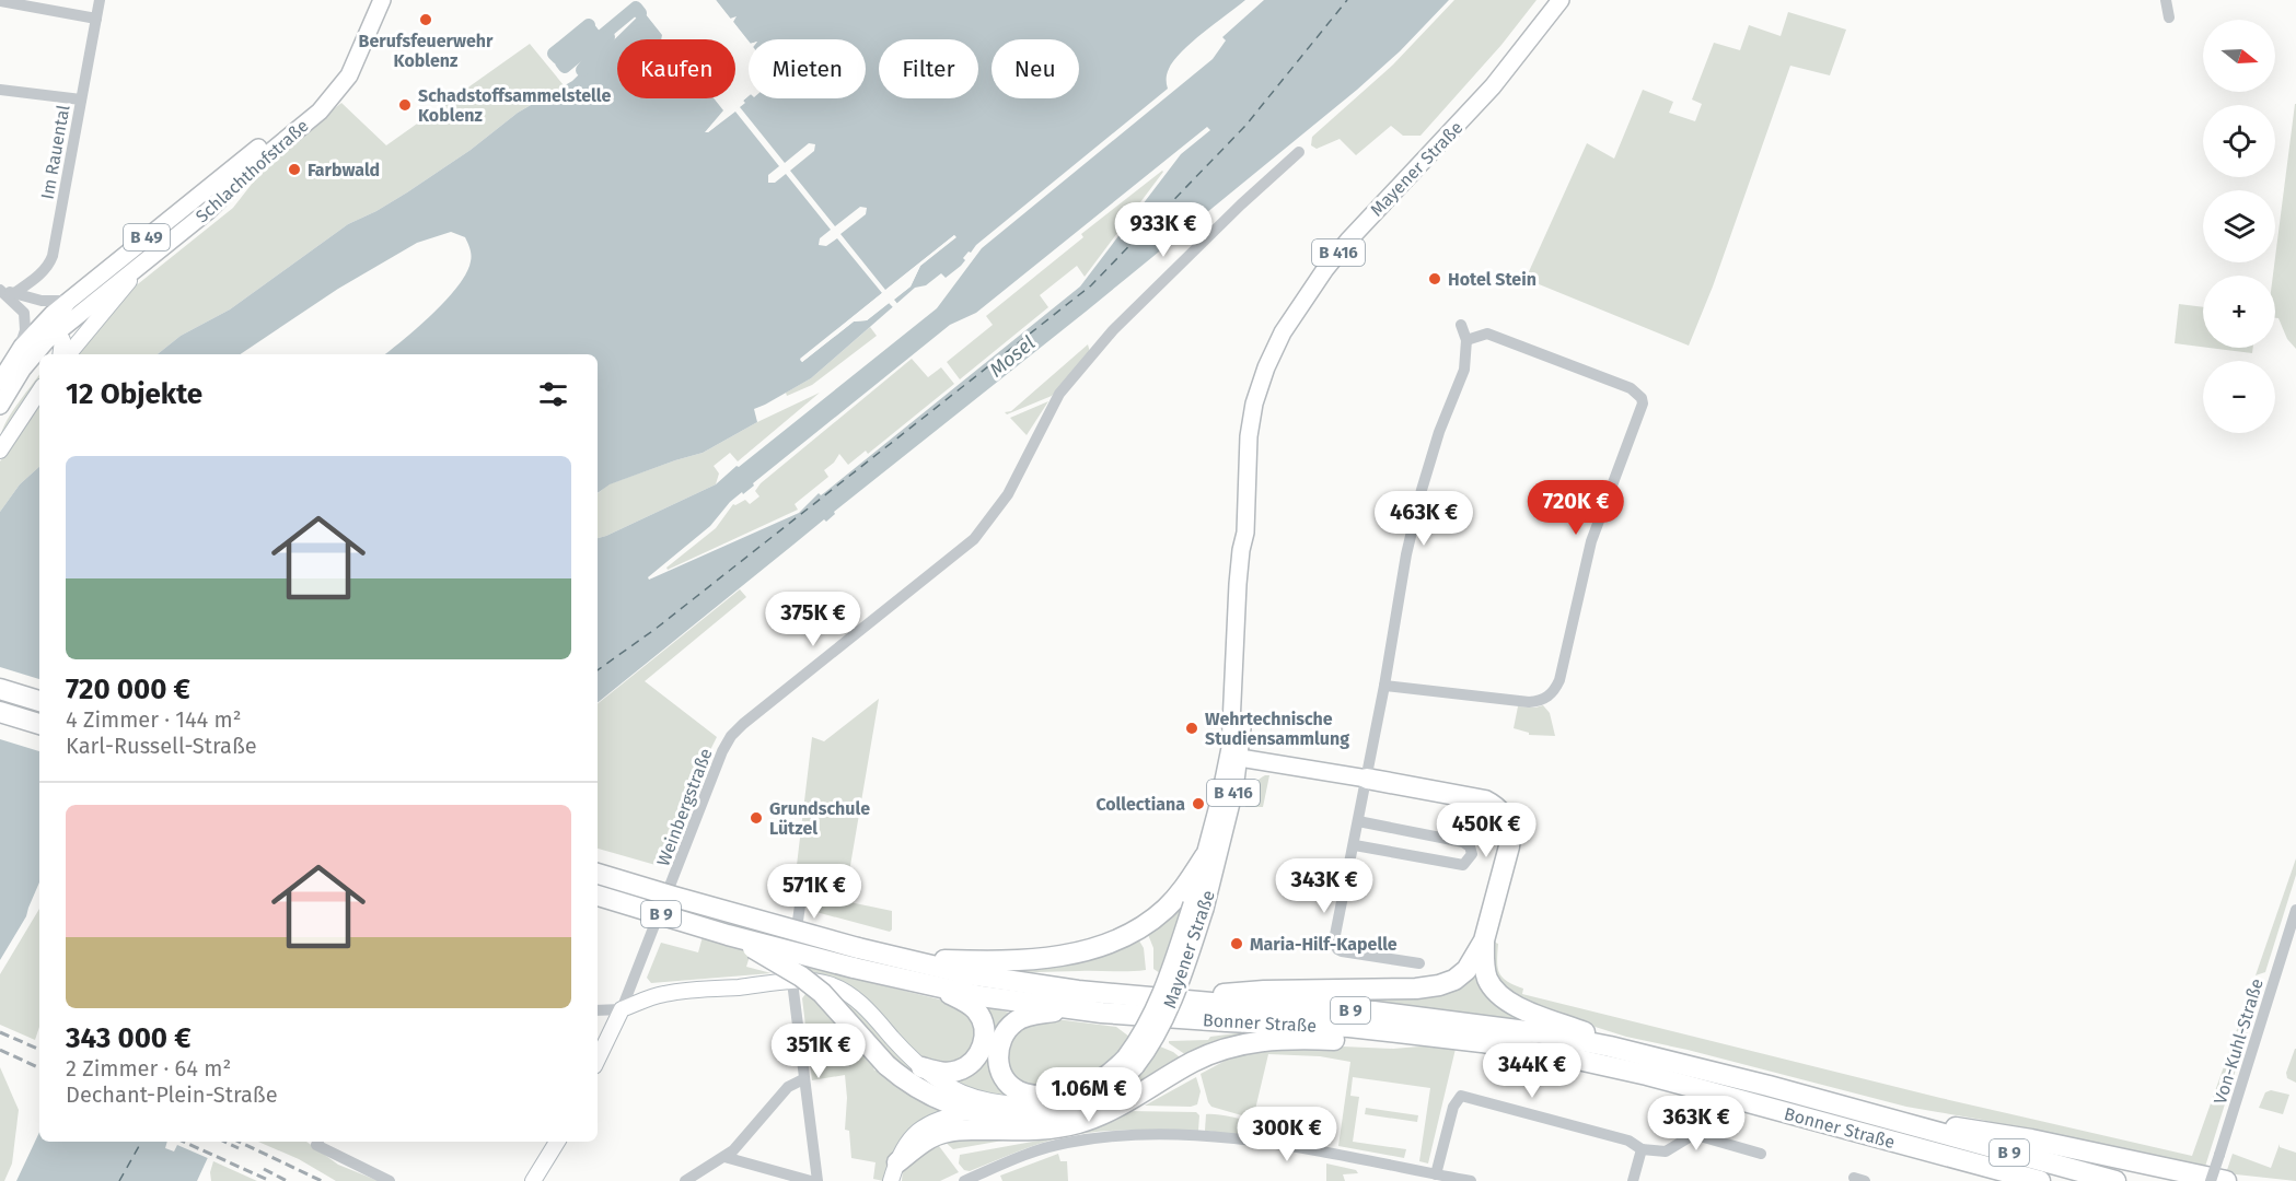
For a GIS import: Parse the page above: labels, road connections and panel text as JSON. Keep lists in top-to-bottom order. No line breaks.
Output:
{"streets":{"highway":["B 416","B 9","Bonner Straße"],"main road":["Mayener Straße","Schlachthofstraße","B 49"],"street":["Im Rauental","Weinbergstraße","Von-Kuhl-Straße"]},"crossings":[["Mayener Straße","B 416"],["Mayener Straße","Weinbergstraße"],["B 416","Bonner Straße"],["B 9","Bonner Straße"]],"water":["Mosel"],"places":["Berufsfeuerwehr Koblenz","Schadstoffsammelstelle Koblenz","Farbwald","Hotel Stein","Wehrtechnische Studiensammlung","Collectiana","Grundschule Lützel","Maria-Hilf-Kapelle"],"north":"right","page":{"map_buttons":["+","−"],"chip":["Kaufen","Mieten","Filter","Neu"],"price":["933K €","720K €","463K €","375K €","450K €","343K €","571K €","351K €","344K €","1.06M €","363K €","300K €"],"heading":"12 Objekte","list":[{"name":"720 000 €","note":"4 Zimmer · 144 m² · Karl-Russell-Straße"},{"name":"343 000 €","note":"2 Zimmer · 64 m² · Dechant-Plein-Straße"}]}}
